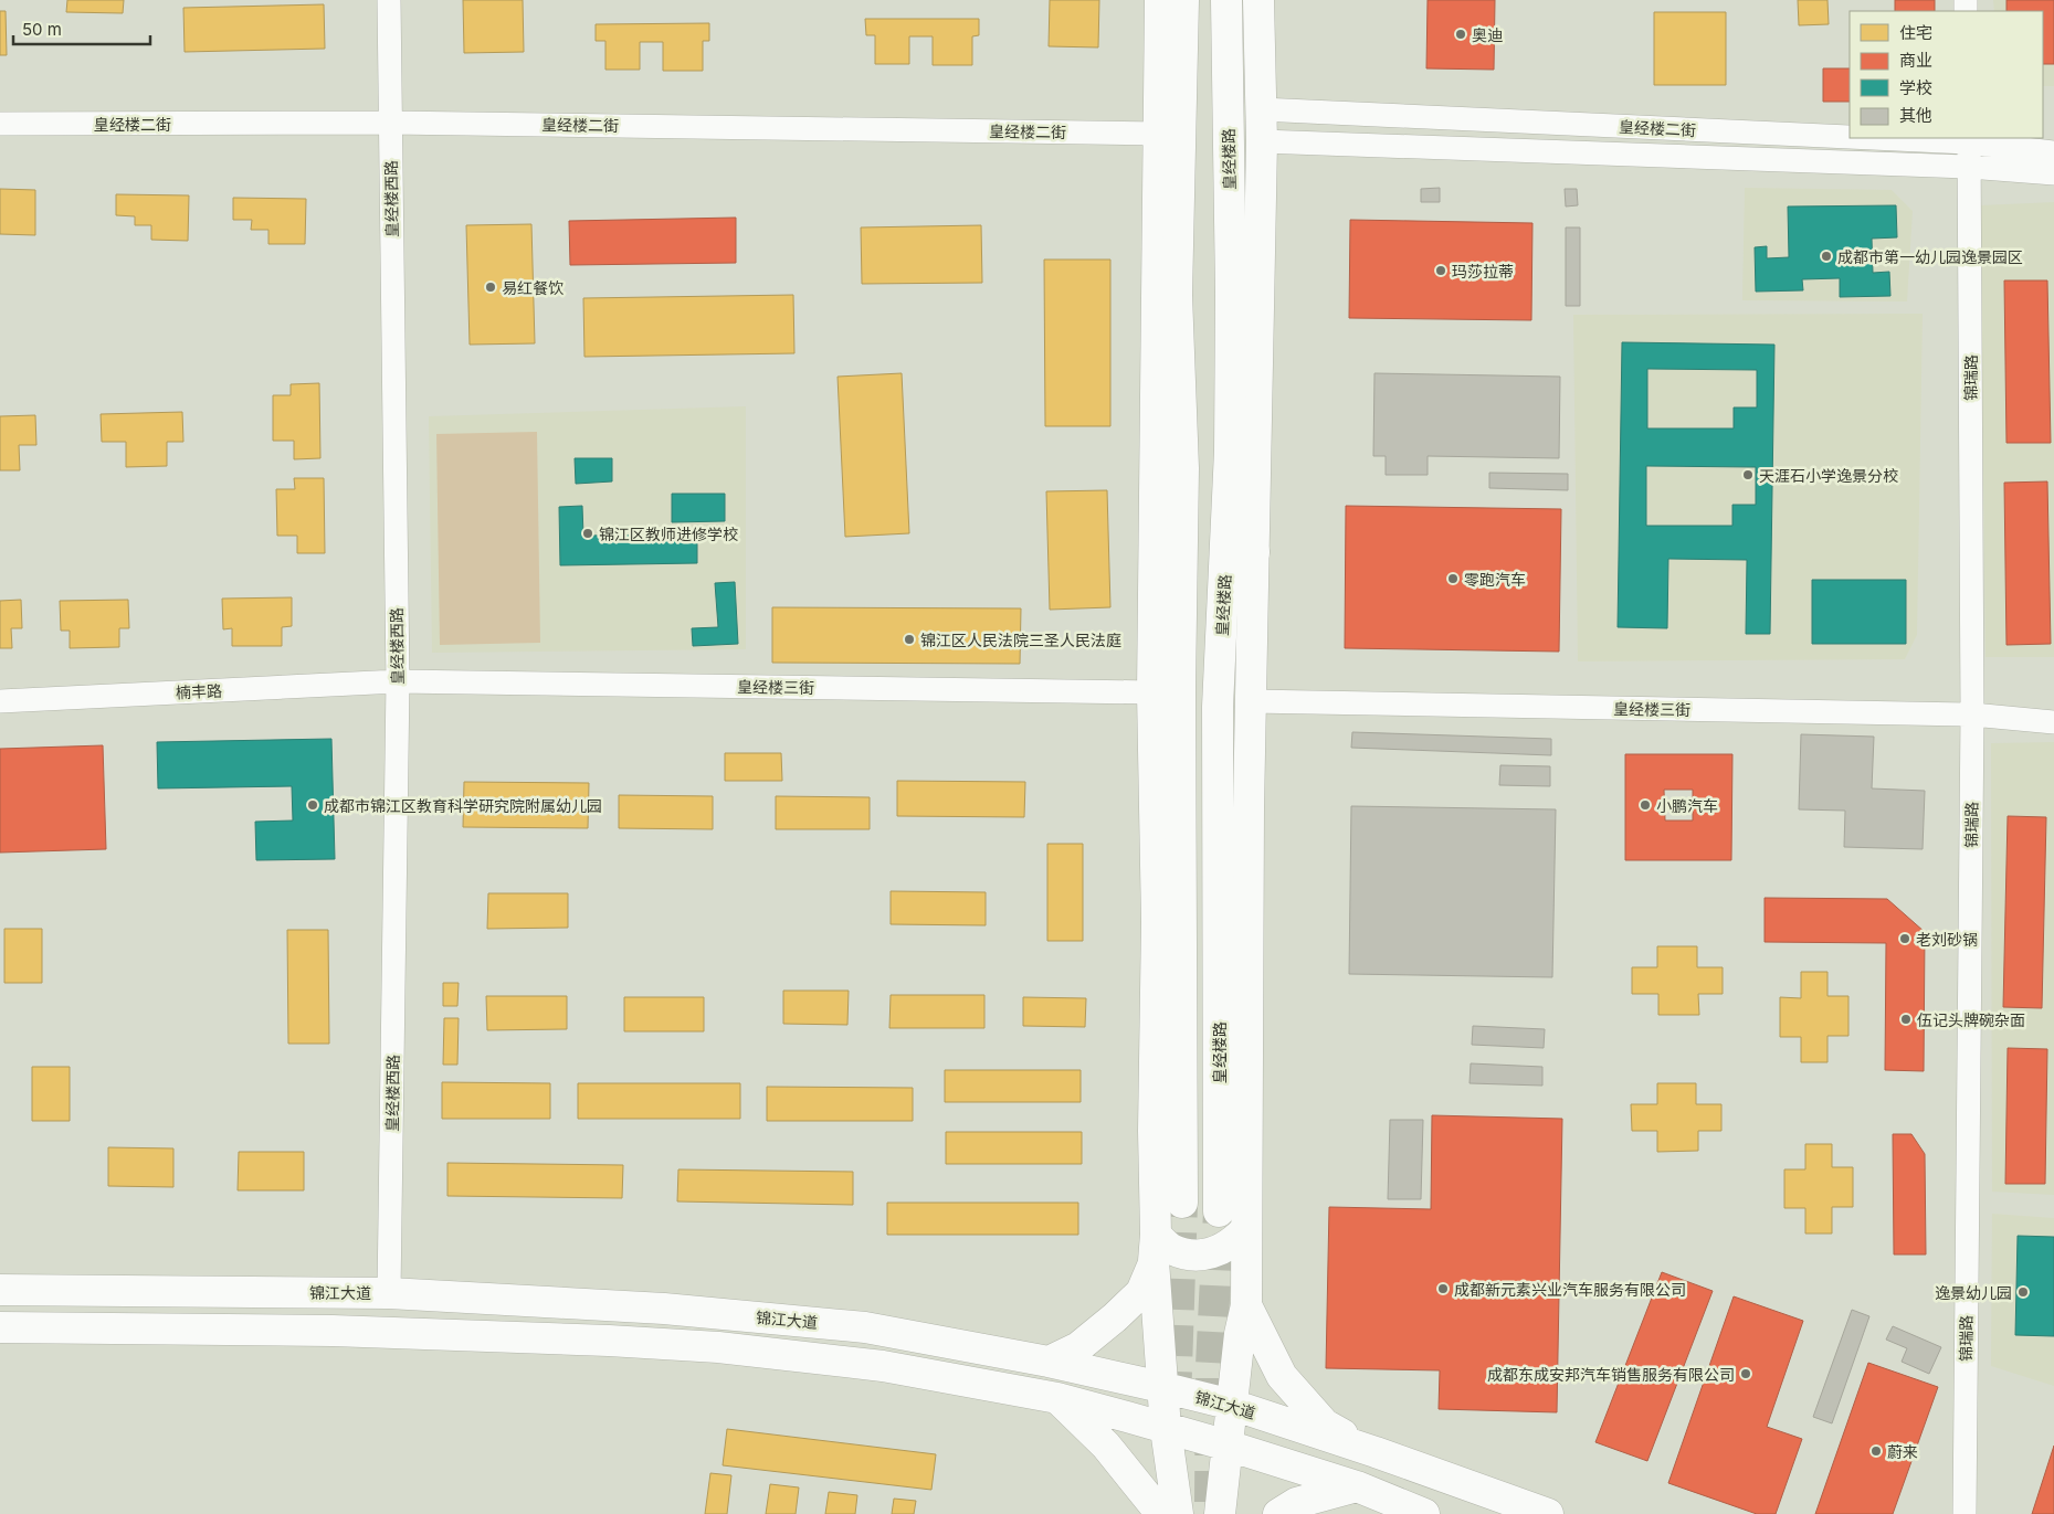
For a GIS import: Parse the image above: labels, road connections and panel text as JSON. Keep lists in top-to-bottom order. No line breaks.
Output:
{"streets":{"main road":["皇经楼路","锦江大道"],"street":["皇经楼二街","皇经楼西路","锦瑞路","皇经楼三街","楠丰路"]},"crossings":[["皇经楼二街","皇经楼西路"],["皇经楼二街","锦瑞路"],["皇经楼西路","皇经楼三街"],["皇经楼西路","楠丰路"],["皇经楼西路","锦江大道"],["锦瑞路","皇经楼三街"],["皇经楼三街","楠丰路"]],"places":["奥迪","成都市第一幼儿园逸景园区","玛莎拉蒂","易红餐饮","天涯石小学逸景分校","锦江区教师进修学校","零跑汽车","锦江区人民法院三圣人民法庭","成都市锦江区教育科学研究院附属幼儿园","小鹏汽车","老刘砂锅","伍记头牌碗杂面","成都新元素兴业汽车服务有限公司","逸景幼儿园","成都东成安邦汽车销售服务有限公司","蔚来"],"legend":["住宅","商业","学校","其他"],"scale_bar":"50 m"}
